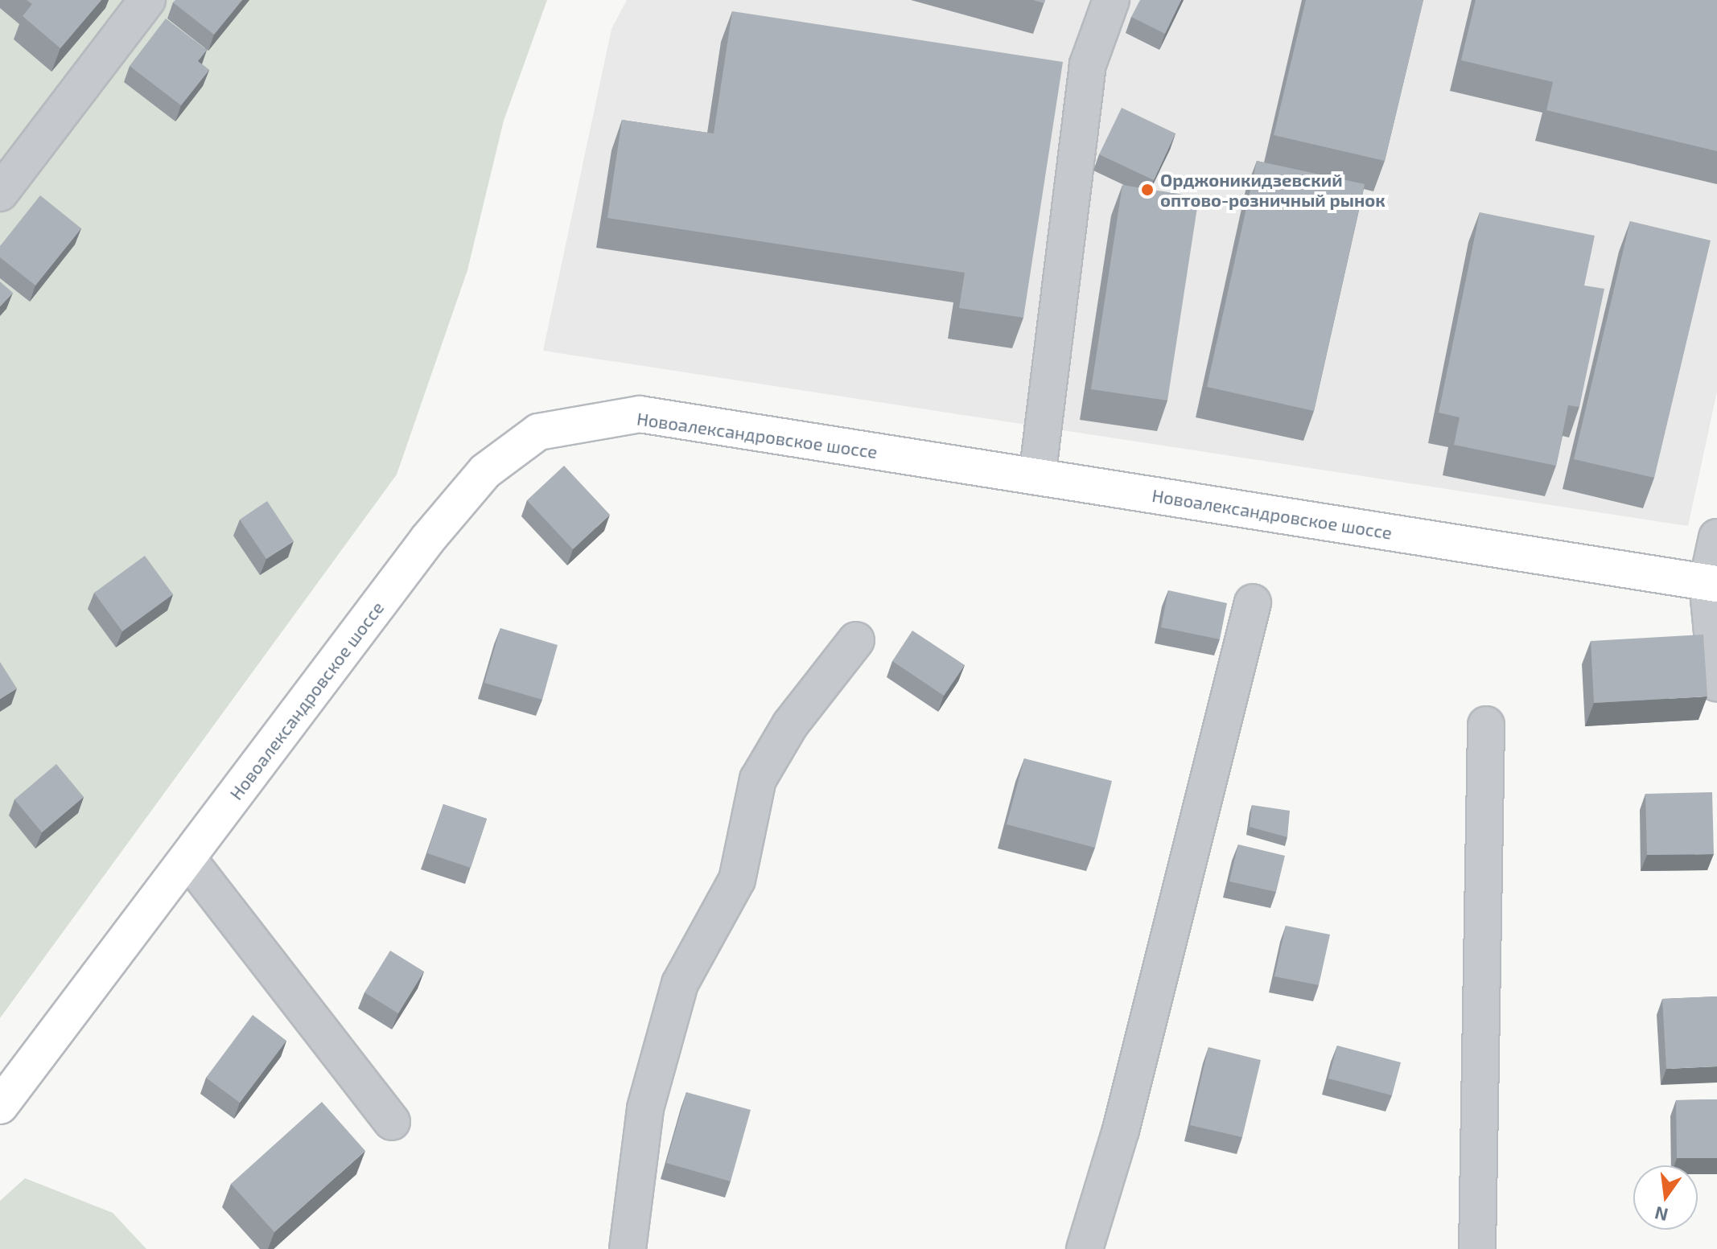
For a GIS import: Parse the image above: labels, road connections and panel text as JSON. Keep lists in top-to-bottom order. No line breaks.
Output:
{"streets":{"main road":["Новоалександровское шоссе"]},"places":["Орджоникидзевский оптово-розничный рынок"],"north":"bottom"}
